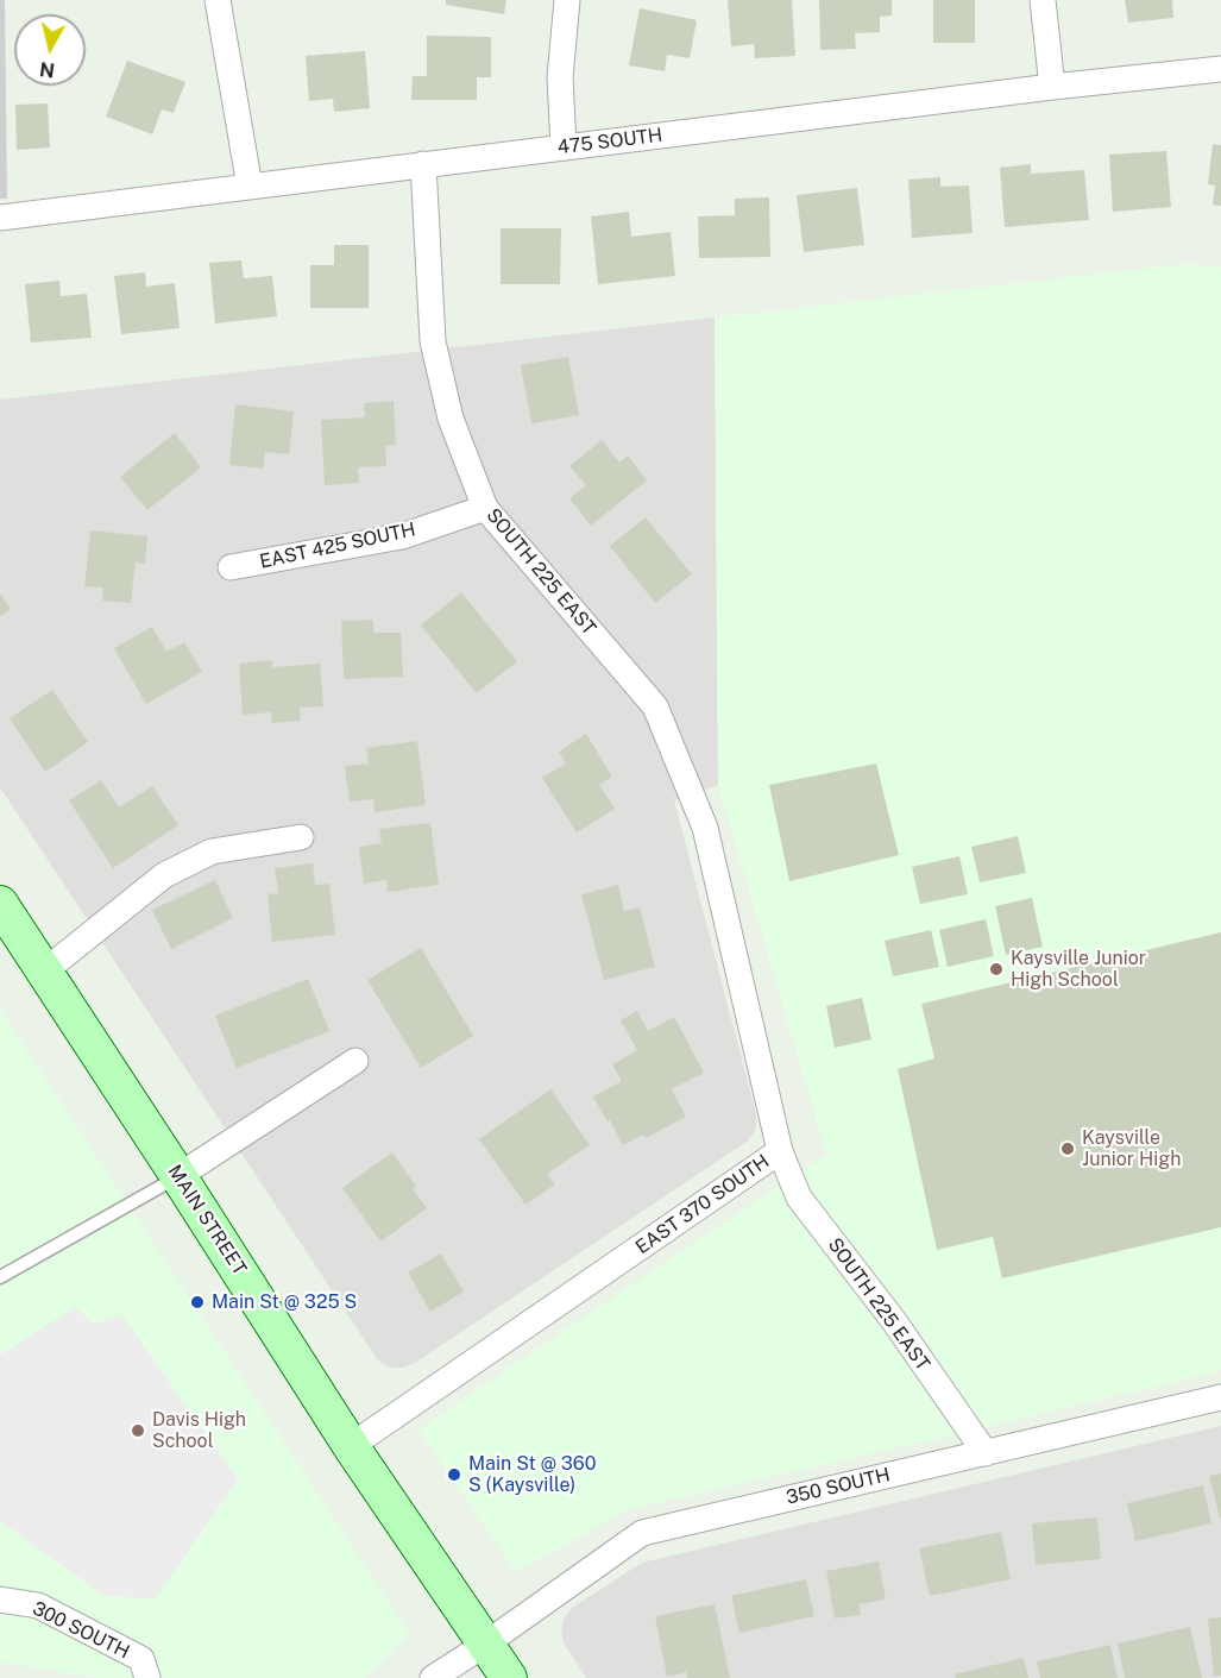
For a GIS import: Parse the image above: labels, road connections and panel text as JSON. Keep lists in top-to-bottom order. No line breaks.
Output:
{"streets":{"main road":["MAIN STREET"],"street":["475 SOUTH","EAST 425 SOUTH","SOUTH 225 EAST","EAST 370 SOUTH","350 SOUTH","300 SOUTH"]},"crossings":[["475 SOUTH","SOUTH 225 EAST"],["EAST 425 SOUTH","SOUTH 225 EAST"],["SOUTH 225 EAST","EAST 370 SOUTH"],["SOUTH 225 EAST","350 SOUTH"],["EAST 370 SOUTH","MAIN STREET"],["MAIN STREET","350 SOUTH"]],"places":["Kaysville Junior High School","Kaysville Junior High","Main St @ 325 S","Davis High School","Main St @ 360 S (Kaysville)"],"north":"bottom"}
